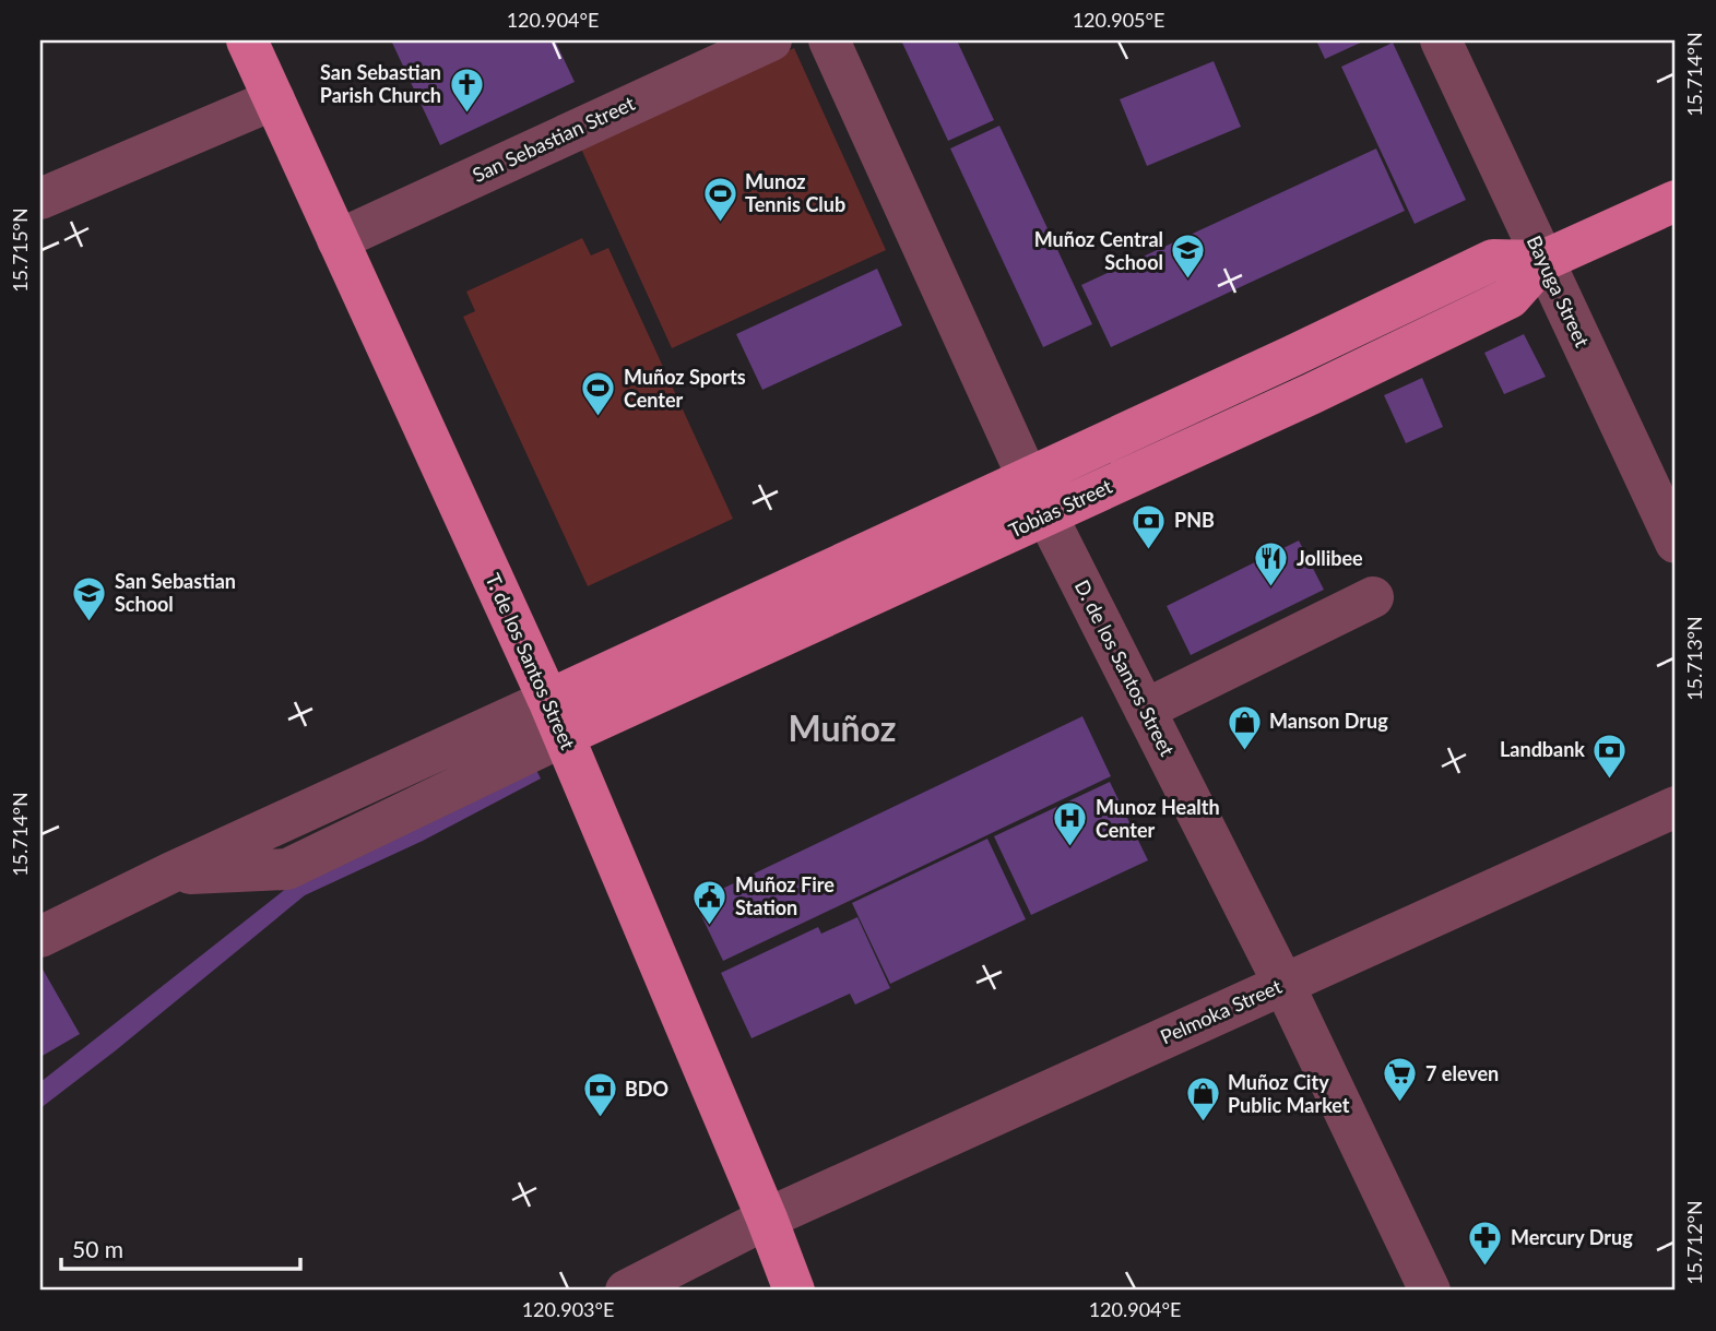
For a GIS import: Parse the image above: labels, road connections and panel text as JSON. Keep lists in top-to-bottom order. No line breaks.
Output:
{"streets":{"main road":["Tobias Street","T. de los Santos Street"],"street":["San Sebastian Street","Bayuga Street","D. de los Santos Street","Pelmoka Street"]},"crossings":[["San Sebastian Street","T. de los Santos Street"],["Bayuga Street","Tobias Street"],["Tobias Street","T. de los Santos Street"],["Tobias Street","D. de los Santos Street"],["T. de los Santos Street","Pelmoka Street"],["D. de los Santos Street","Pelmoka Street"]],"districts":["Muñoz"],"places":{"church":["San Sebastian Parish Church"],"sports":["Munoz Tennis Club","Muñoz Sports Center"],"school or university":["Muñoz Central School","San Sebastian School"],"bank":["PNB","Landbank","BDO"],"restaurant":["Jollibee"],"shop":["Manson Drug","Muñoz City Public Market"],"hospital":["Munoz Health Center"],"public building":["Muñoz Fire Station"],"supermarket":["7 eleven"],"pharmacy":["Mercury Drug"]},"scale_bar":"50 m","coordinates":["120.904°E","120.905°E","15.714°N","15.715°N","15.713°N","15.712°N","120.903°E"]}
